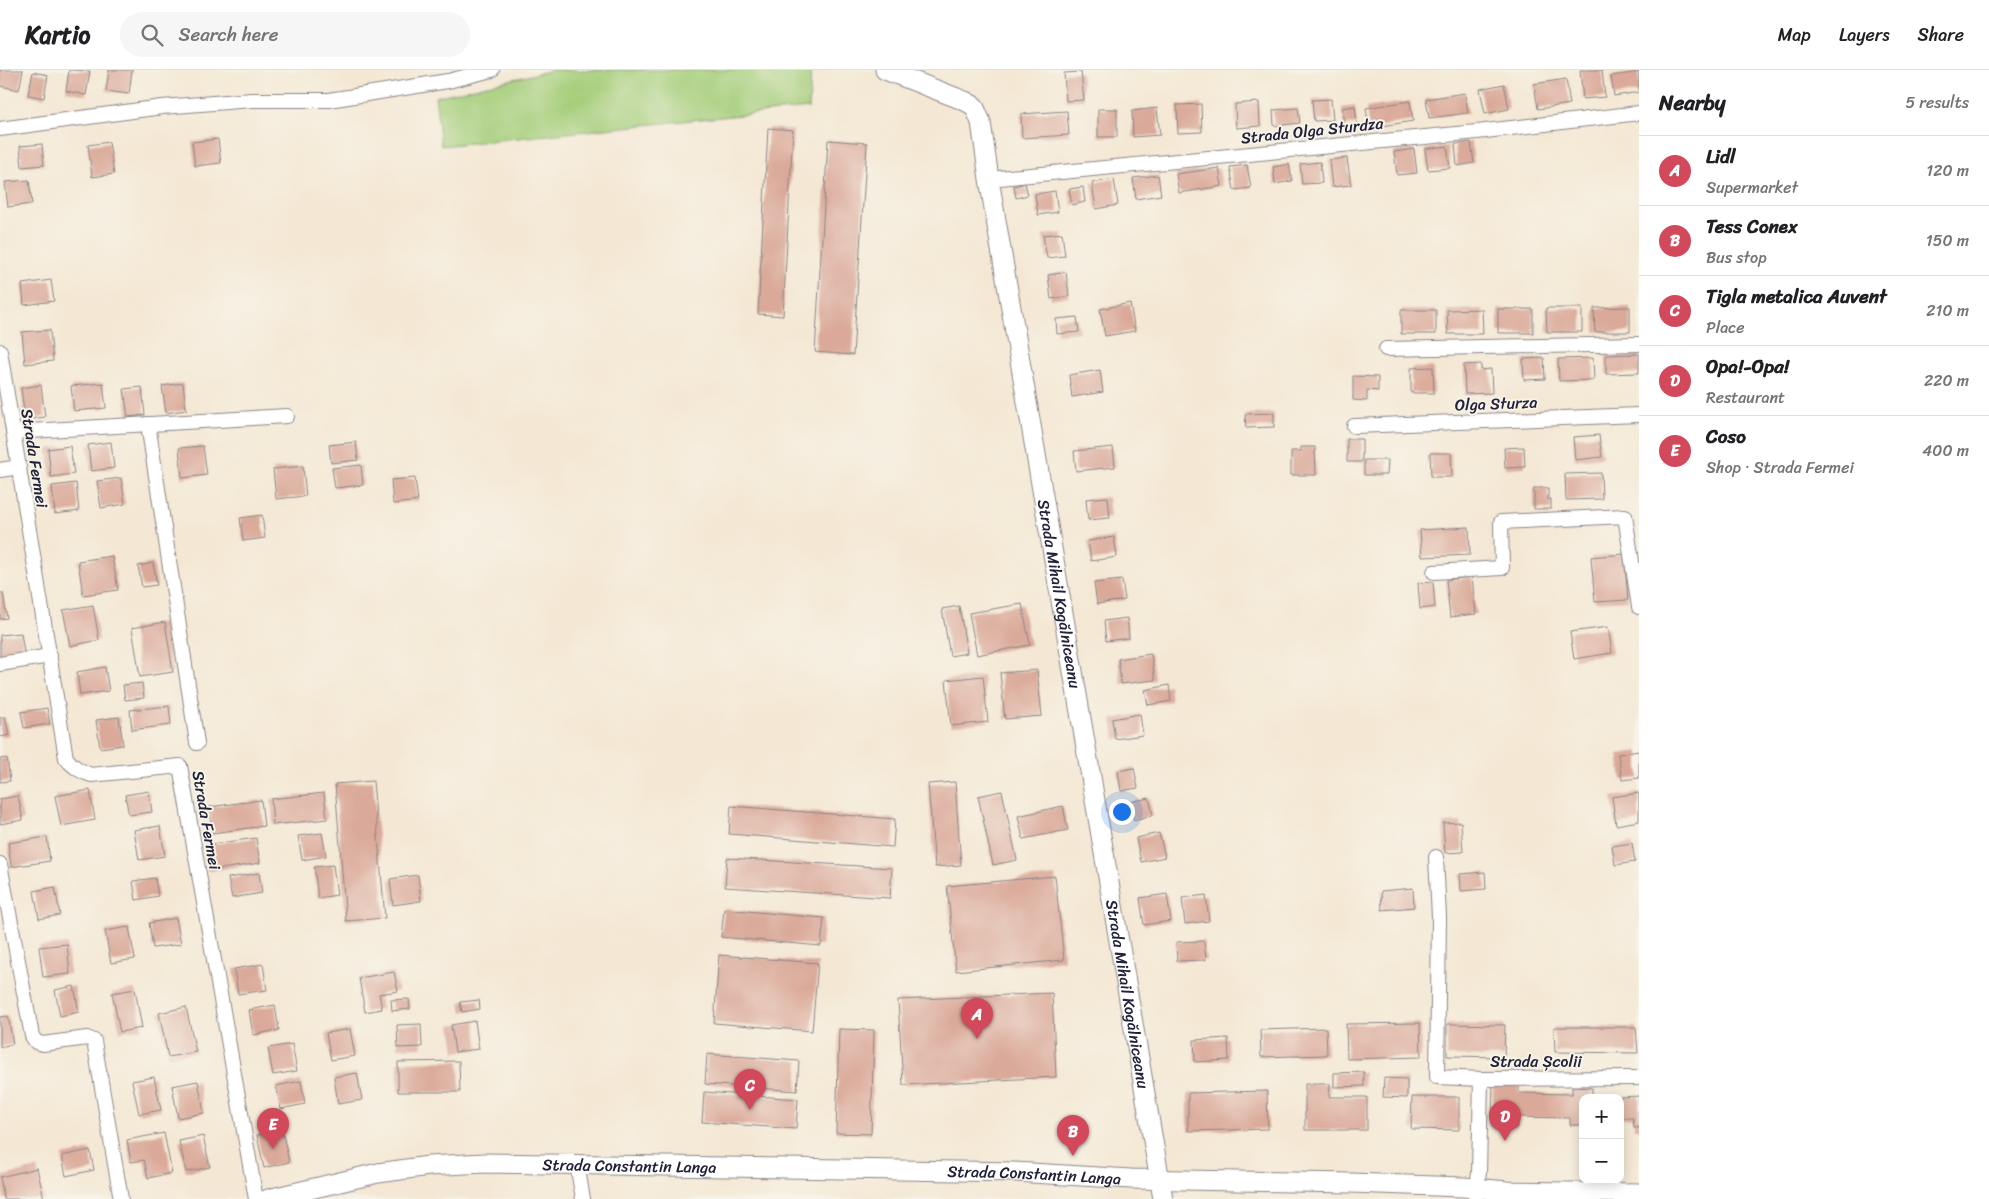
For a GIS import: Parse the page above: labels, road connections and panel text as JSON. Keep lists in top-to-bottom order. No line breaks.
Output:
{"streets":{"main road":["Strada Mihail Kogălniceanu","Strada Constantin Langa"],"street":["Strada Olga Sturdza","Olga Sturza","Strada Fermei","Strada Școlii"]},"crossings":[["Strada Olga Sturdza","Strada Mihail Kogălniceanu"],["Strada Mihail Kogălniceanu","Strada Constantin Langa"],["Strada Școlii","Strada Constantin Langa"]],"page":{"header":"Kartio","search":"Search here","nav":["Map","Layers","Share"],"heading":["Nearby","5 results"],"list":[{"mark":"A","name":"Lidl","note":"Supermarket","value":"120 m"},{"mark":"B","name":"Tess Conex","note":"Bus stop","value":"150 m"},{"mark":"C","name":"Tigla metalica Auvent","note":"Place","value":"210 m"},{"mark":"D","name":"Opa!-Opa!","note":"Restaurant","value":"220 m"},{"mark":"E","name":"Coso","note":"Shop · Strada Fermei","value":"400 m"}],"pins":["A","C","D","E","B"],"map_buttons":["+","−"]}}
